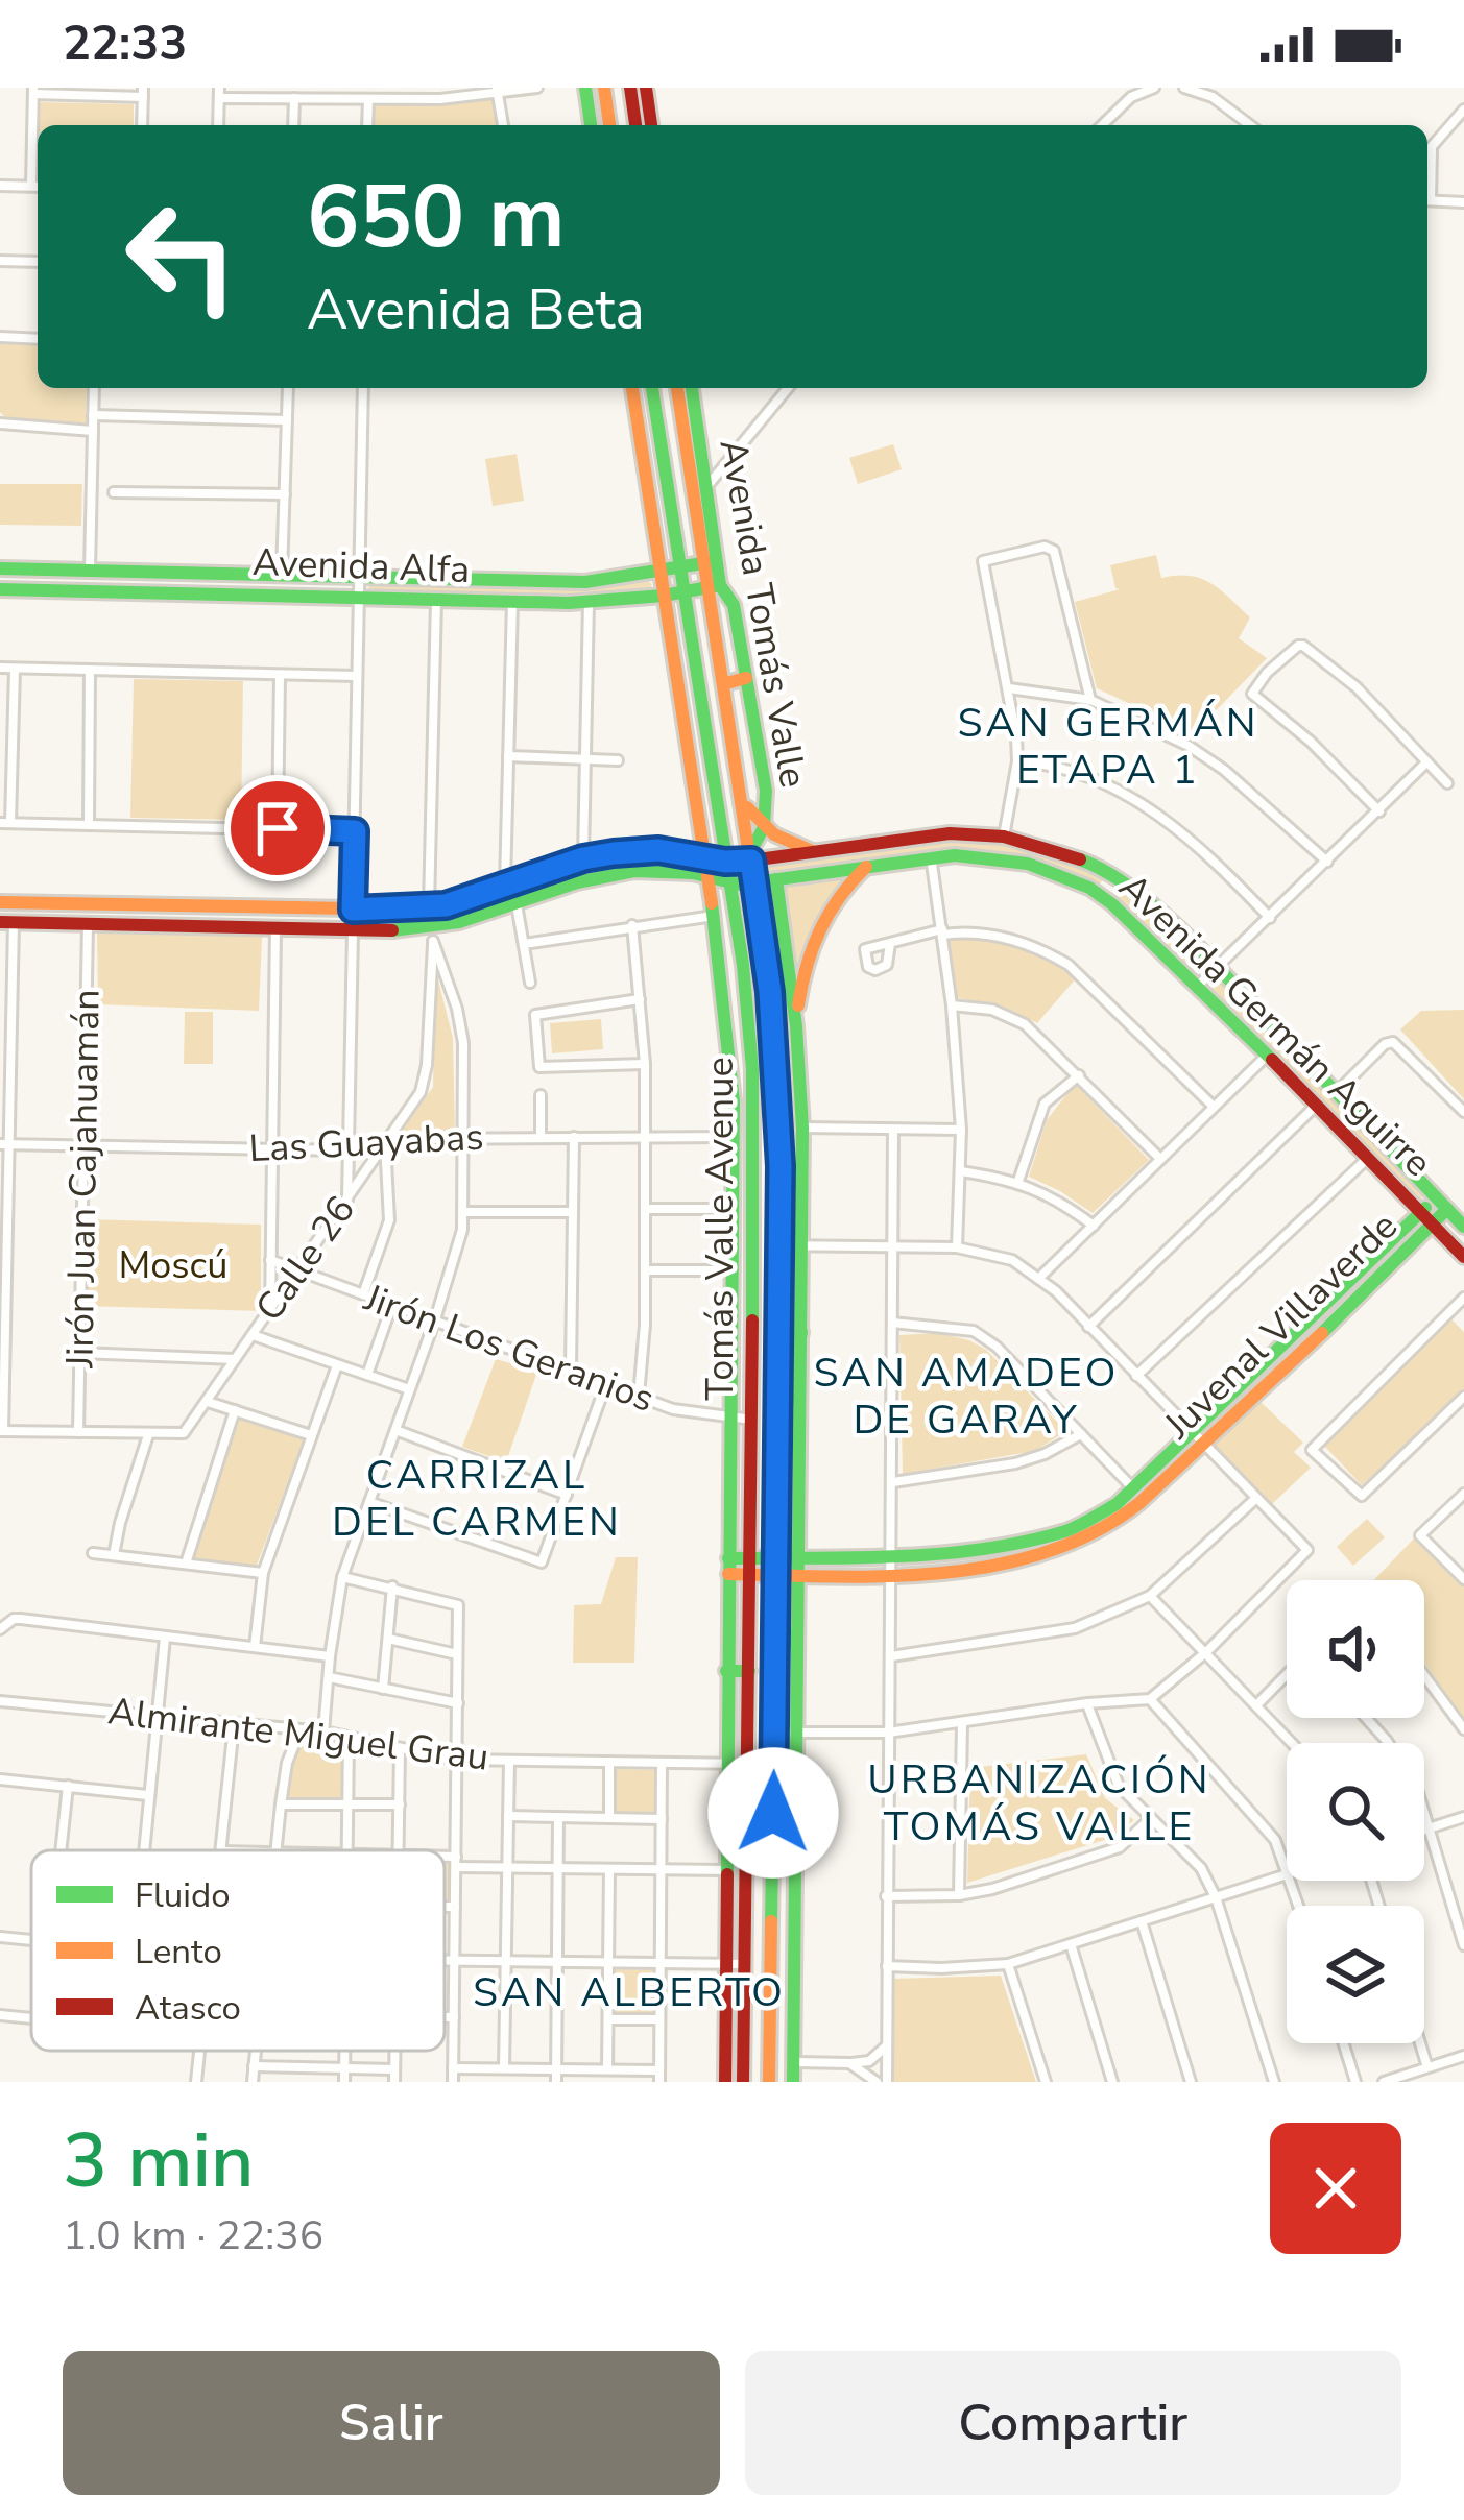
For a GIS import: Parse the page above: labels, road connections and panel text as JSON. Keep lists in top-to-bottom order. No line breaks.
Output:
{"streets":{"main road":["Avenida Alfa","Avenida Tomás Valle","Avenida Germán Aguirre","Tomás Valle Avenue","Juvenal Villaverde"],"street":["Las Guayabas","Jirón Juan Cajahuamán","Calle 26","Jirón Los Geranios","Almirante Miguel Grau"]},"crossings":[["Avenida Alfa","Avenida Tomás Valle"],["Avenida Alfa","Tomás Valle Avenue"],["Avenida Tomás Valle","Avenida Germán Aguirre"],["Avenida Germán Aguirre","Tomás Valle Avenue"],["Avenida Germán Aguirre","Juvenal Villaverde"],["Las Guayabas","Jirón Juan Cajahuamán"],["Las Guayabas","Tomás Valle Avenue"],["Las Guayabas","Calle 26"],["Tomás Valle Avenue","Juvenal Villaverde"],["Tomás Valle Avenue","Jirón Los Geranios"],["Tomás Valle Avenue","Almirante Miguel Grau"],["Calle 26","Jirón Los Geranios"]],"districts":["SAN GERMÁN ETAPA 1","SAN AMADEO DE GARAY","CARRIZAL DEL CARMEN","URBANIZACIÓN TOMÁS VALLE","SAN ALBERTO"],"parks":["Moscú"],"legend":["Fluido","Lento","Atasco"],"page":{"status":"22:33","turn":["650 m","Avenida Beta"],"heading":["3 min","1.0 km · 22:36"],"buttons":["Salir","Compartir"]}}
